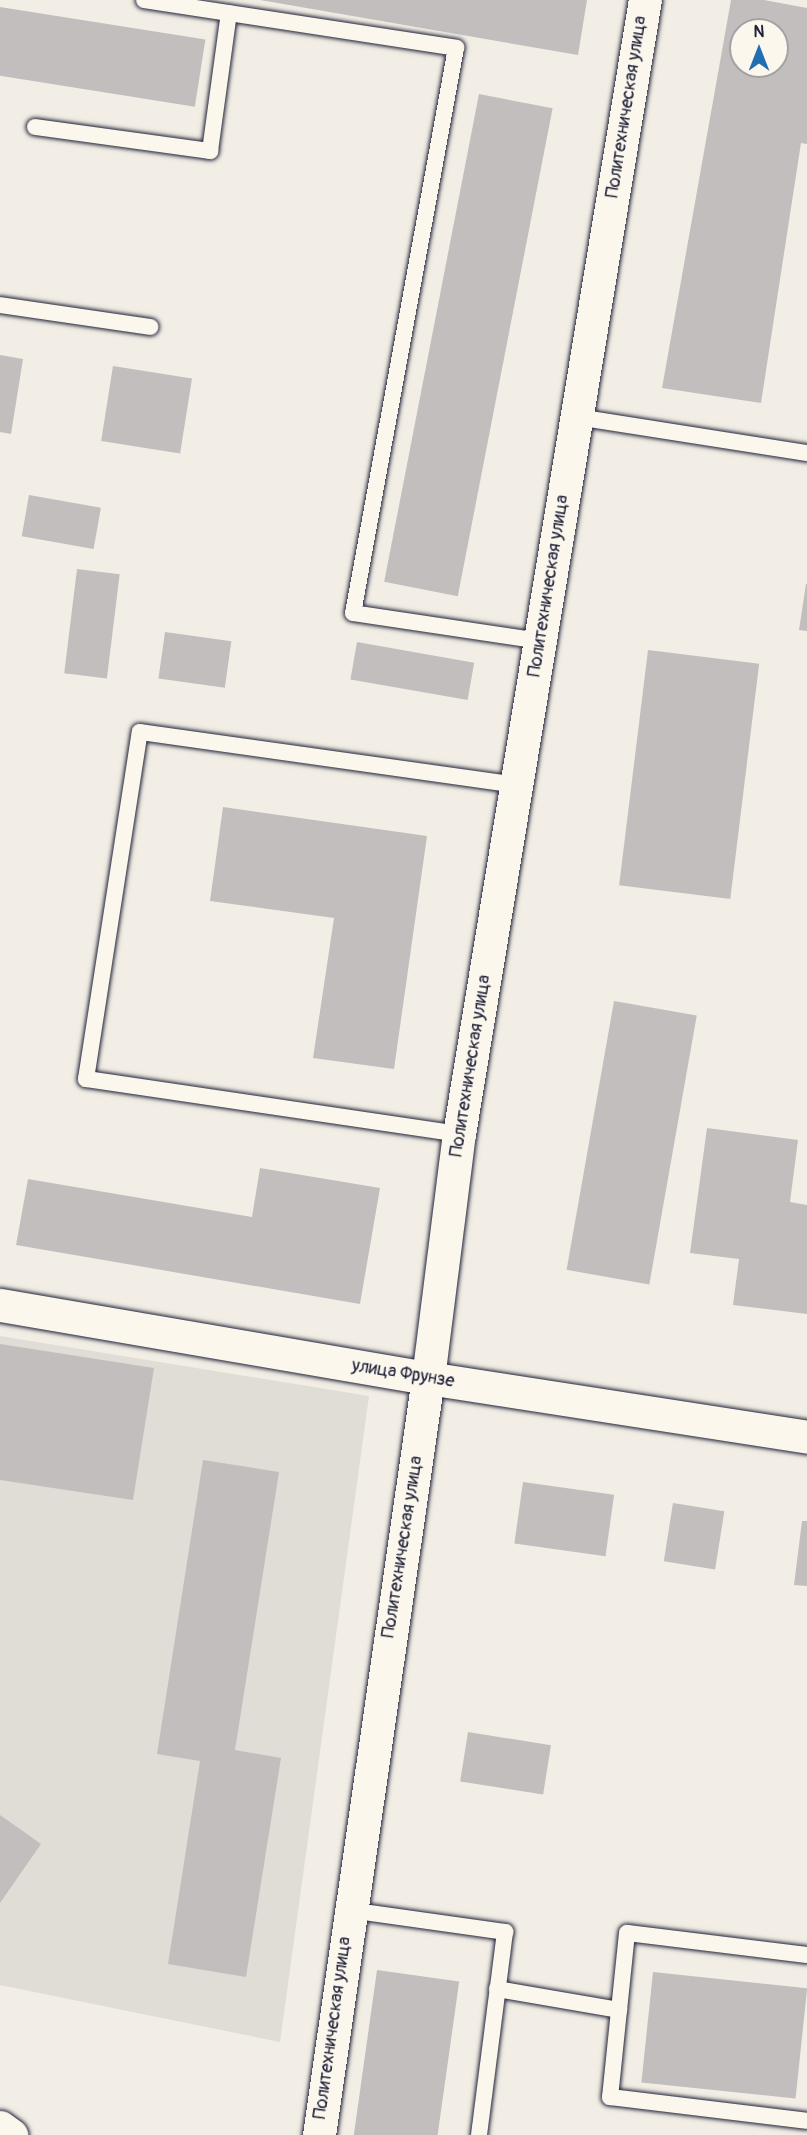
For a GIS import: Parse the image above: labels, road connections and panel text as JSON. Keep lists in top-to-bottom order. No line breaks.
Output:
{"streets":{"street":["Политехническая улица","улица Фрунзе"]},"crossings":[["Политехническая улица","улица Фрунзе"]],"north":"top"}
